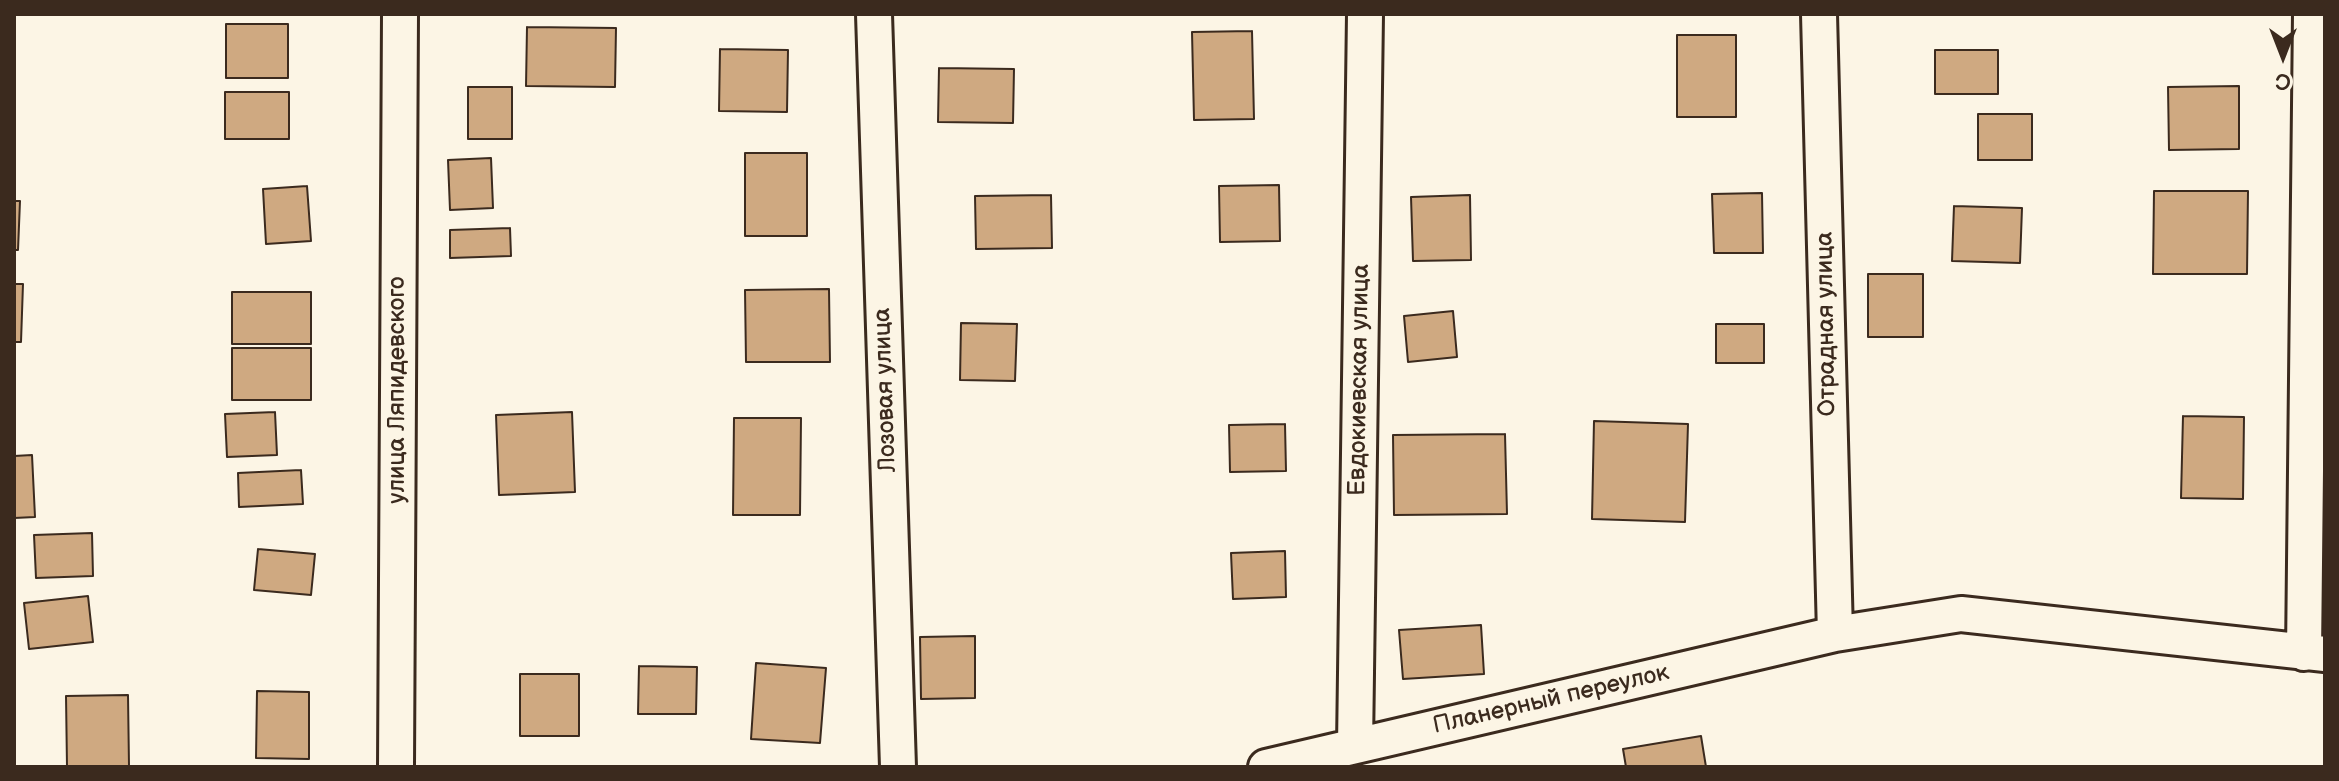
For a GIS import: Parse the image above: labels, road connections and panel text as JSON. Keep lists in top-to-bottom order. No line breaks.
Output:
{"streets":{"street":["Отрадная улица","Евдокиевская улица","улица Ляпидевского","Лозовая улица","Планерный переулок"]},"crossings":[["Отрадная улица","Планерный переулок"],["Евдокиевская улица","Планерный переулок"]],"north":"bottom"}
